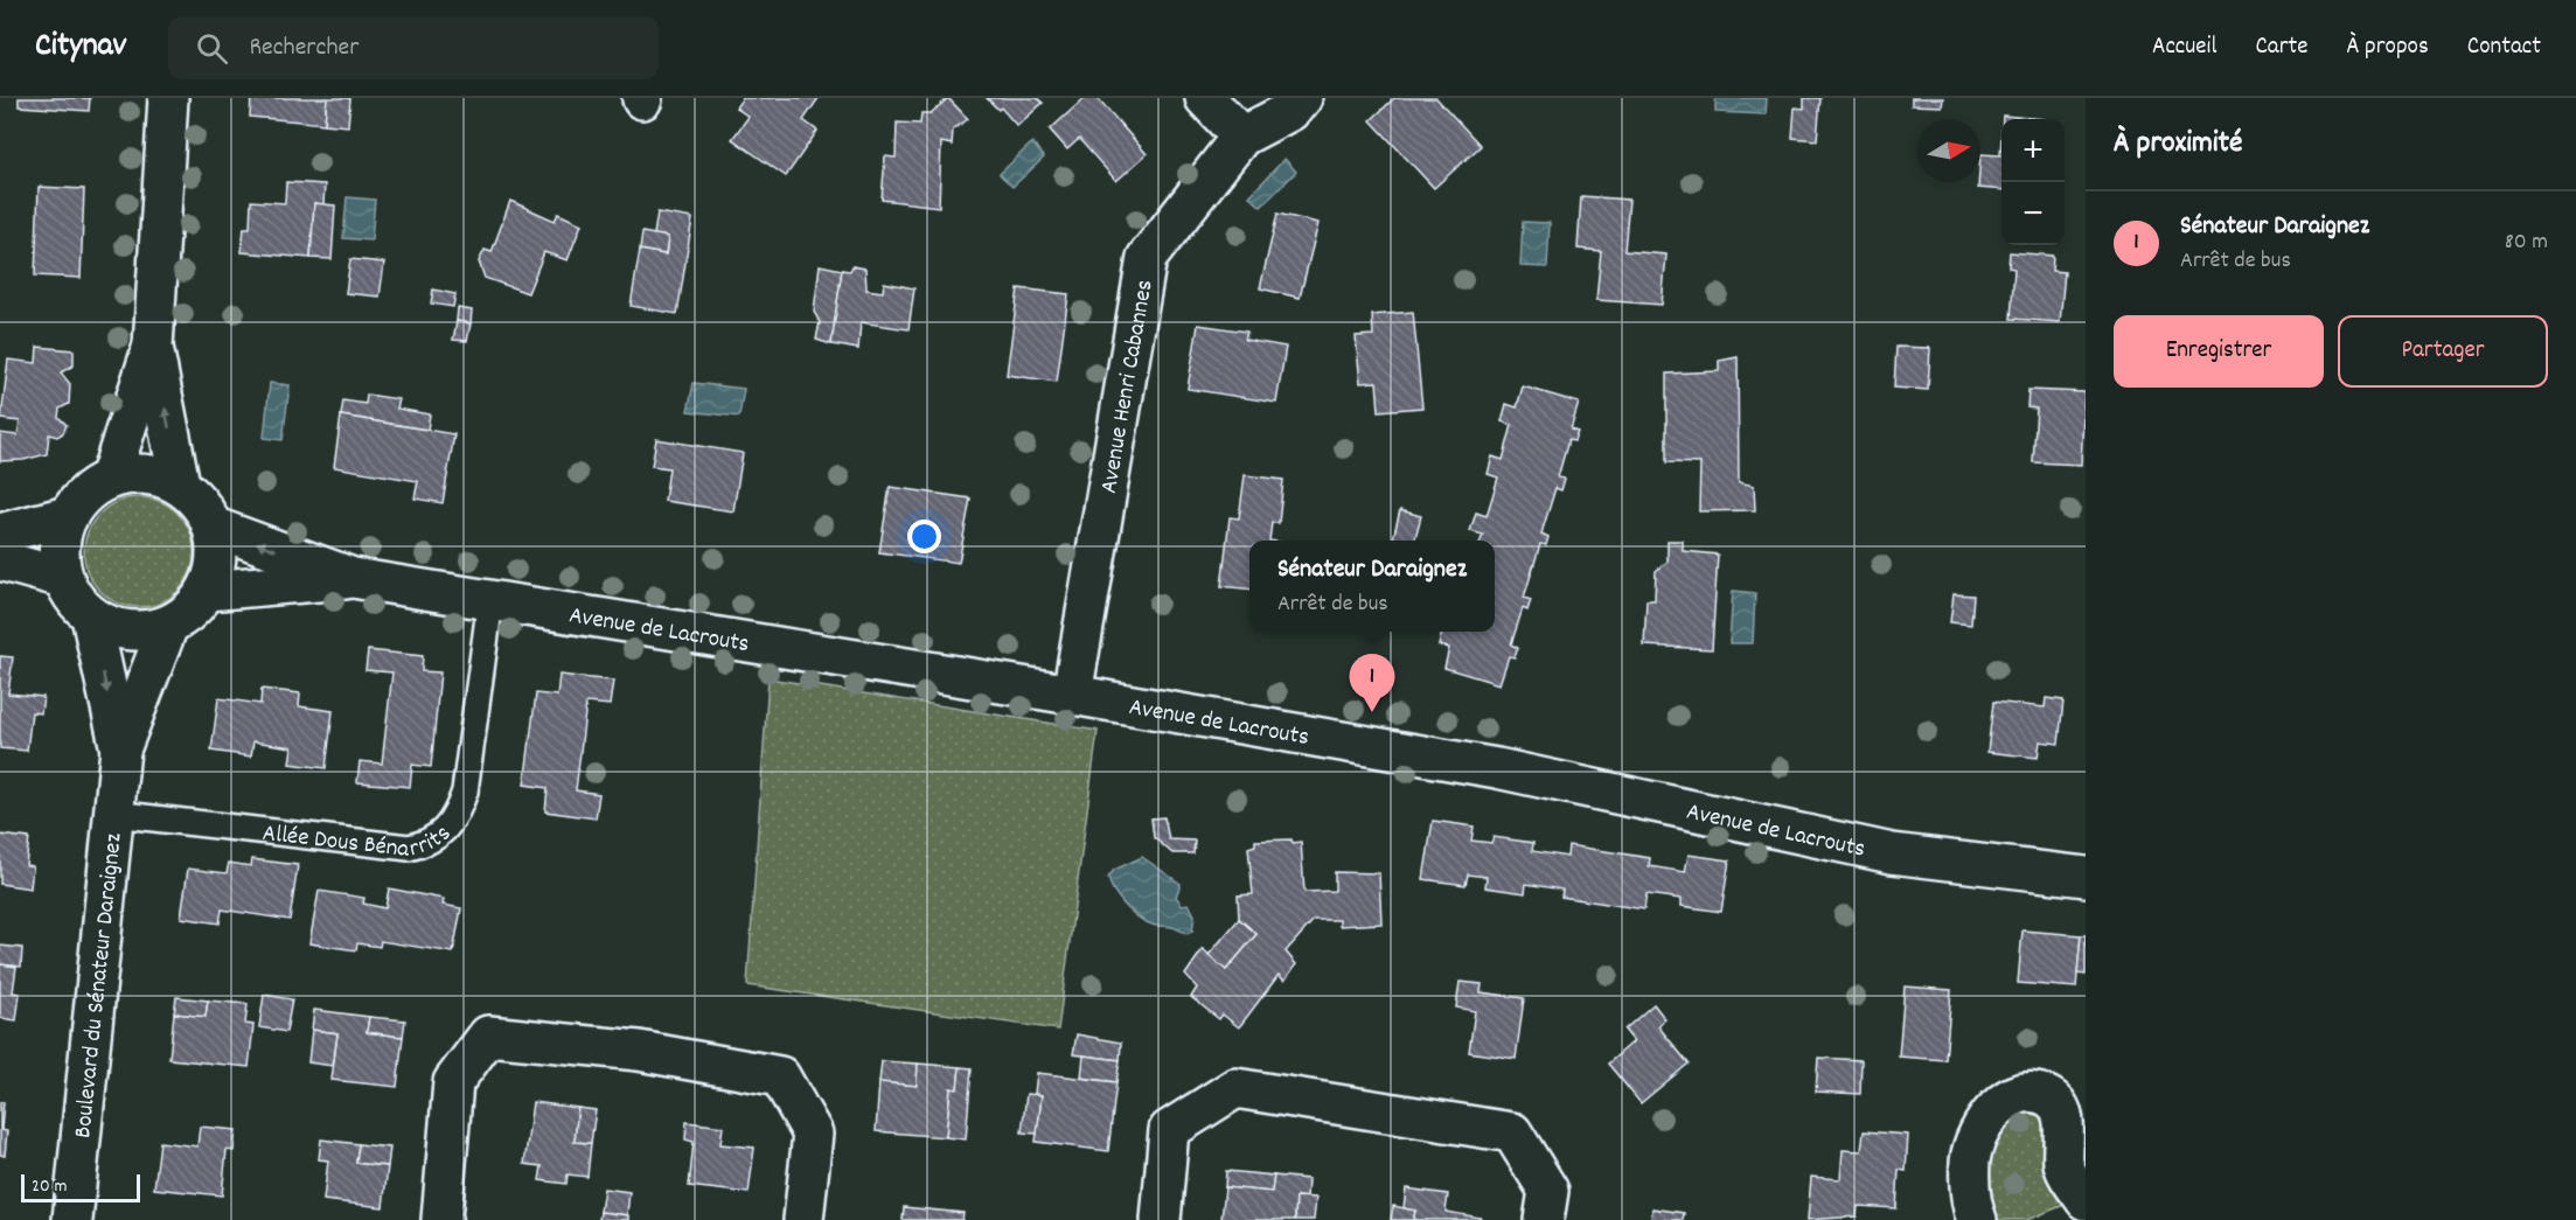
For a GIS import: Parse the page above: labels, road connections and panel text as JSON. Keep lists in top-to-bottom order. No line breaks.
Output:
{"streets":{"street":["Avenue Henri Cabannes","Avenue de Lacrouts","Boulevard du Sénateur Daraignez"],"lane":["Allée Dous Bénarrits"]},"crossings":[["Avenue Henri Cabannes","Avenue de Lacrouts"],["Avenue de Lacrouts","Allée Dous Bénarrits"],["Avenue de Lacrouts","Boulevard du Sénateur Daraignez"],["Allée Dous Bénarrits","Boulevard du Sénateur Daraignez"]],"scale_bar":"20 m","north":"right","page":{"header":"Citynav","search":"Rechercher","nav":["Accueil","Carte","À propos","Contact"],"heading":"À proximité","map_buttons":["+","−"],"list":[{"mark":"1","name":"Sénateur Daraignez","note":"Arrêt de bus","value":"80 m"}],"buttons":["Enregistrer","Partager"],"popup":["Sénateur Daraignez","Arrêt de bus"],"pins":"1","scale":"20 m"}}
